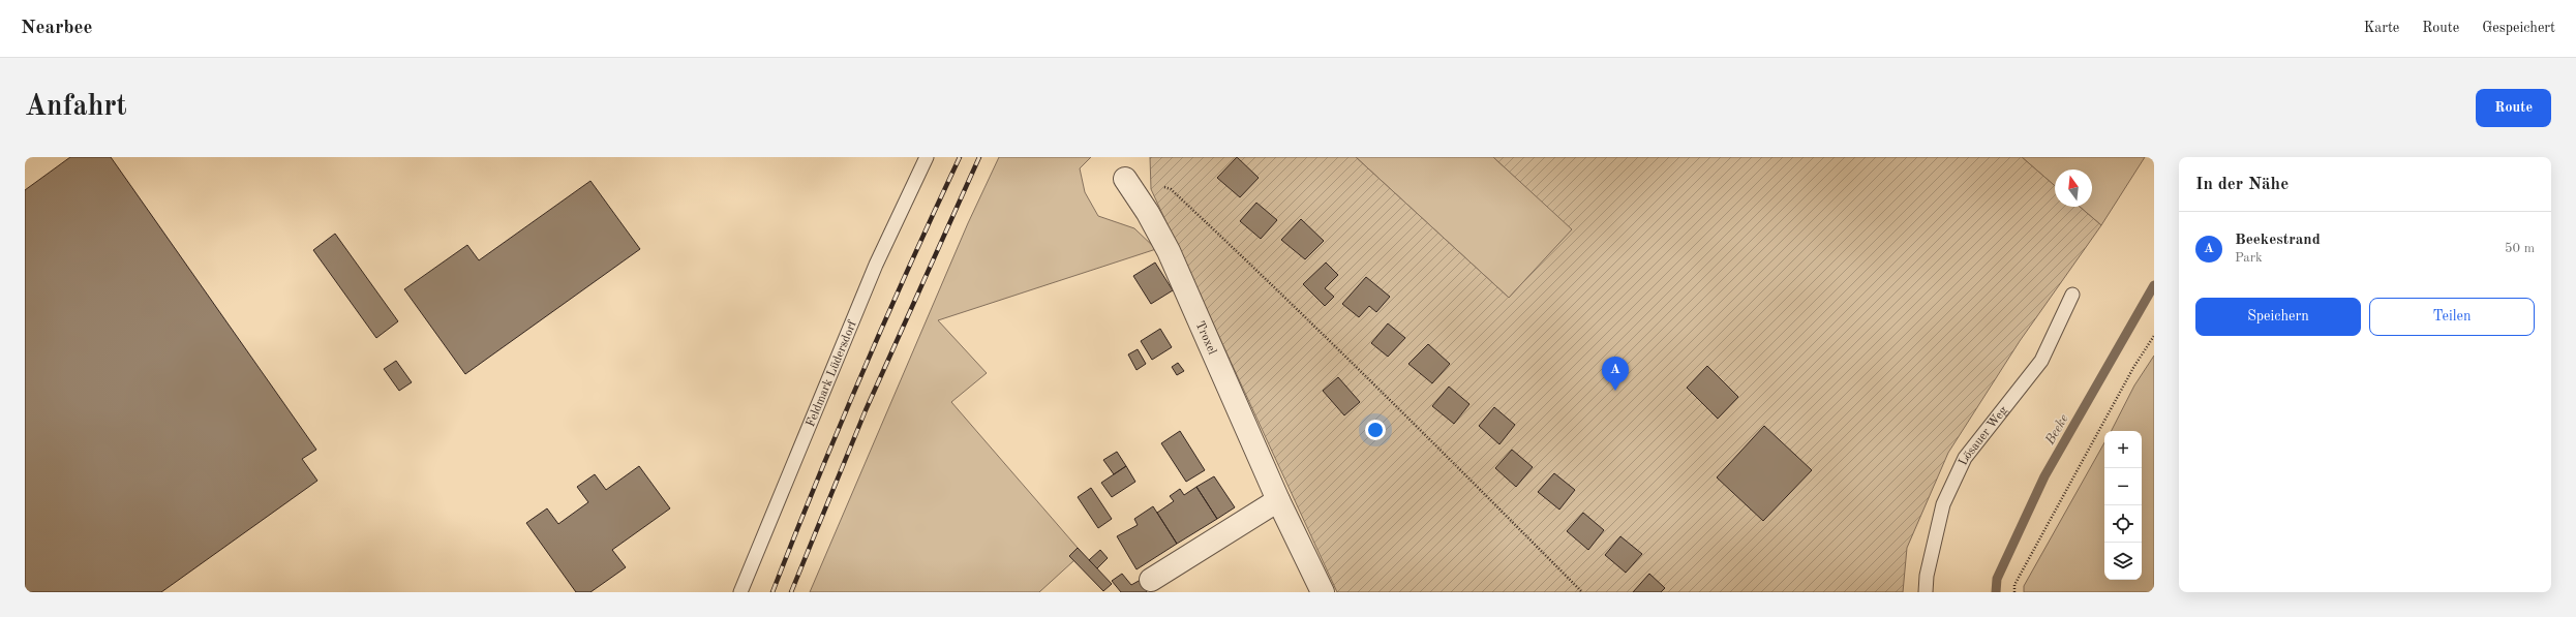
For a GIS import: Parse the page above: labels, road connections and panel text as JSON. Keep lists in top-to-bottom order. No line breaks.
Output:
{"streets":{"street":["Troxel"],"lane":["Feldmark Lüdersdorf","Lösauer Weg"]},"water":["Beeke"],"north":"top","page":{"header":"Nearbee","nav":["Karte","Route","Gespeichert"],"buttons":["Route",["Speichern","Teilen"]],"title":"Anfahrt","heading":"In der Nähe","list":[{"mark":"A","name":"Beekestrand","note":"Park","value":"50 m"}],"pins":"A","map_buttons":["+","−"]}}
